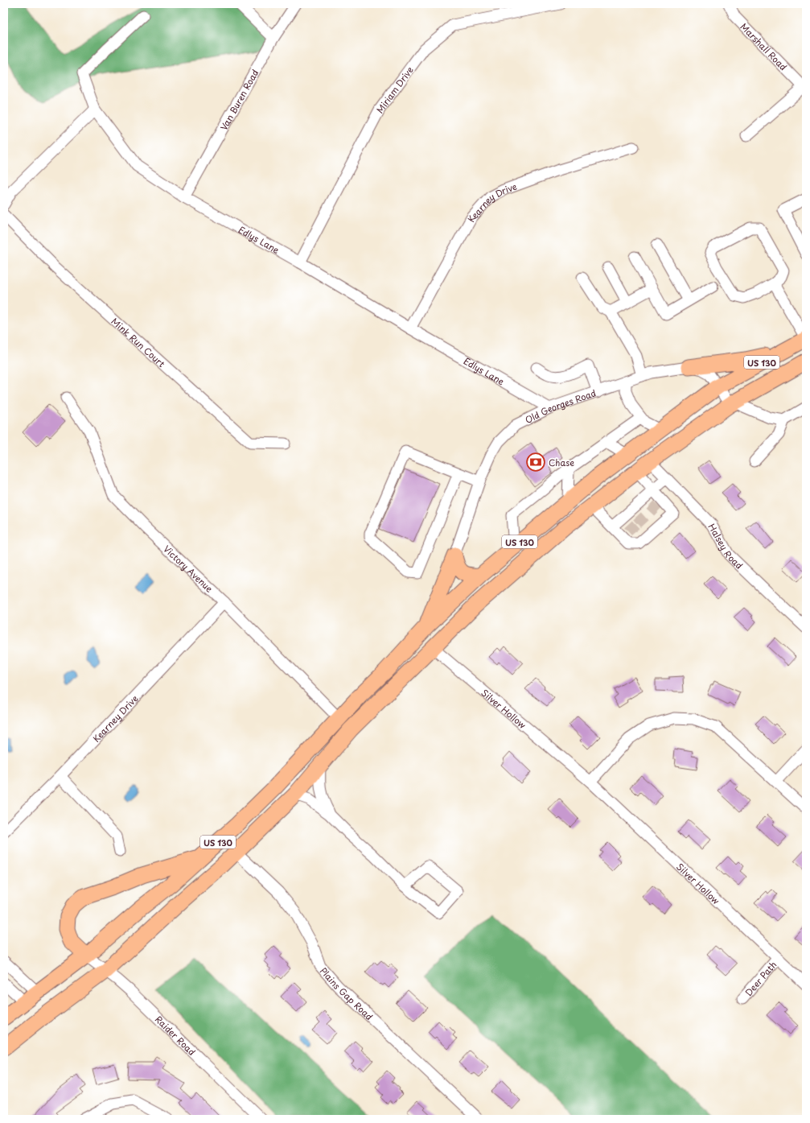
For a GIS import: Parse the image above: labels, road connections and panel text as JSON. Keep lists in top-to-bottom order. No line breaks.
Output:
{"streets":{"highway":["US 130"],"street":["Marshall Road","Miriam Drive","Van Buren Road","Kearney Drive","Edlys Lane","Mink Run Court","Old Georges Road","Halsey Road","Victory Avenue","Silver Hollow","Deer Path","Plains Gap Road","Raider Road"]},"crossings":[["Miriam Drive","Edlys Lane"],["Van Buren Road","Edlys Lane"],["Kearney Drive","Edlys Lane"],["Kearney Drive","Victory Avenue"],["Edlys Lane","Old Georges Road"],["US 130","Old Georges Road"],["US 130","Halsey Road"],["US 130","Victory Avenue"],["US 130","Silver Hollow"],["US 130","Plains Gap Road"],["US 130","Raider Road"],["Silver Hollow","Deer Path"]],"places":{"bank":["Chase"]}}
